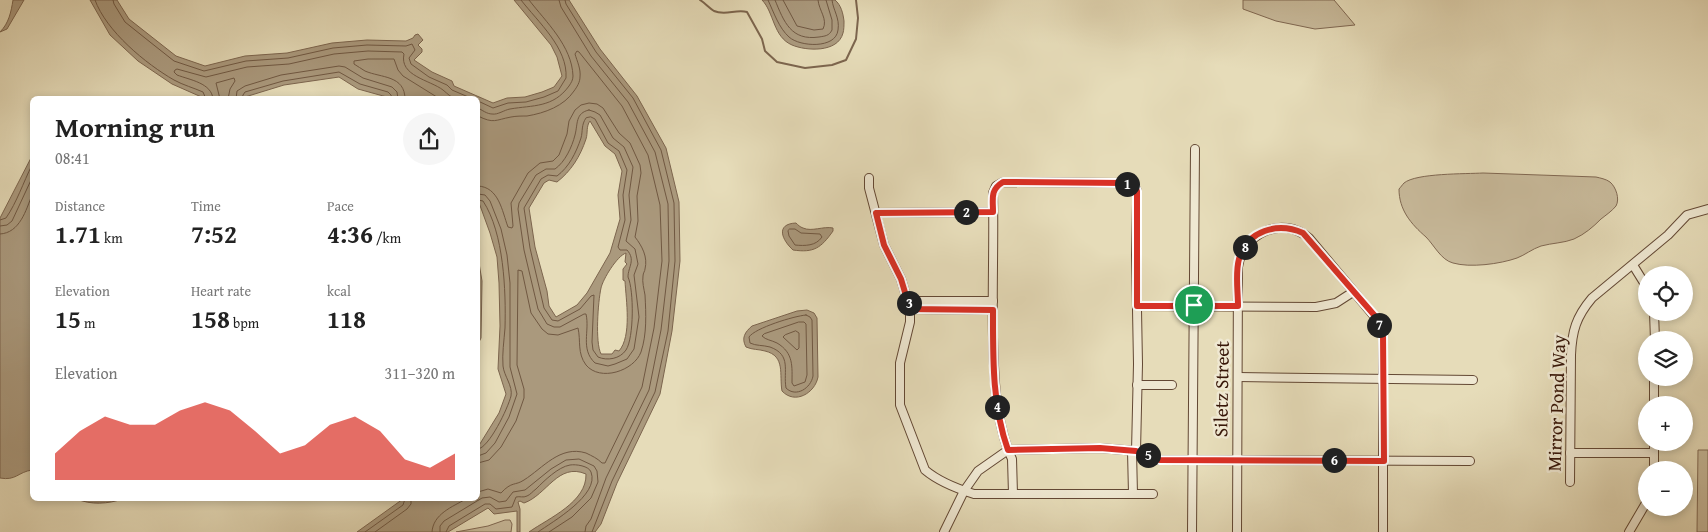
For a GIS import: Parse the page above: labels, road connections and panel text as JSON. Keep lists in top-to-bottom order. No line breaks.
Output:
{"streets":{"street":["Siletz Street","Mirror Pond Way"]},"page":{"heading":["Morning run","08:41"],"pins":["1","2","8","3","7","4","5","6"],"stats":[["Distance","1.71 km"],["Time","7:52"],["Pace","4:36 /km"],["Elevation","15 m"],["Heart rate","158 bpm"],["kcal","118"]],"map_buttons":["+","−"],"chart":["Elevation","311–320 m"]}}
